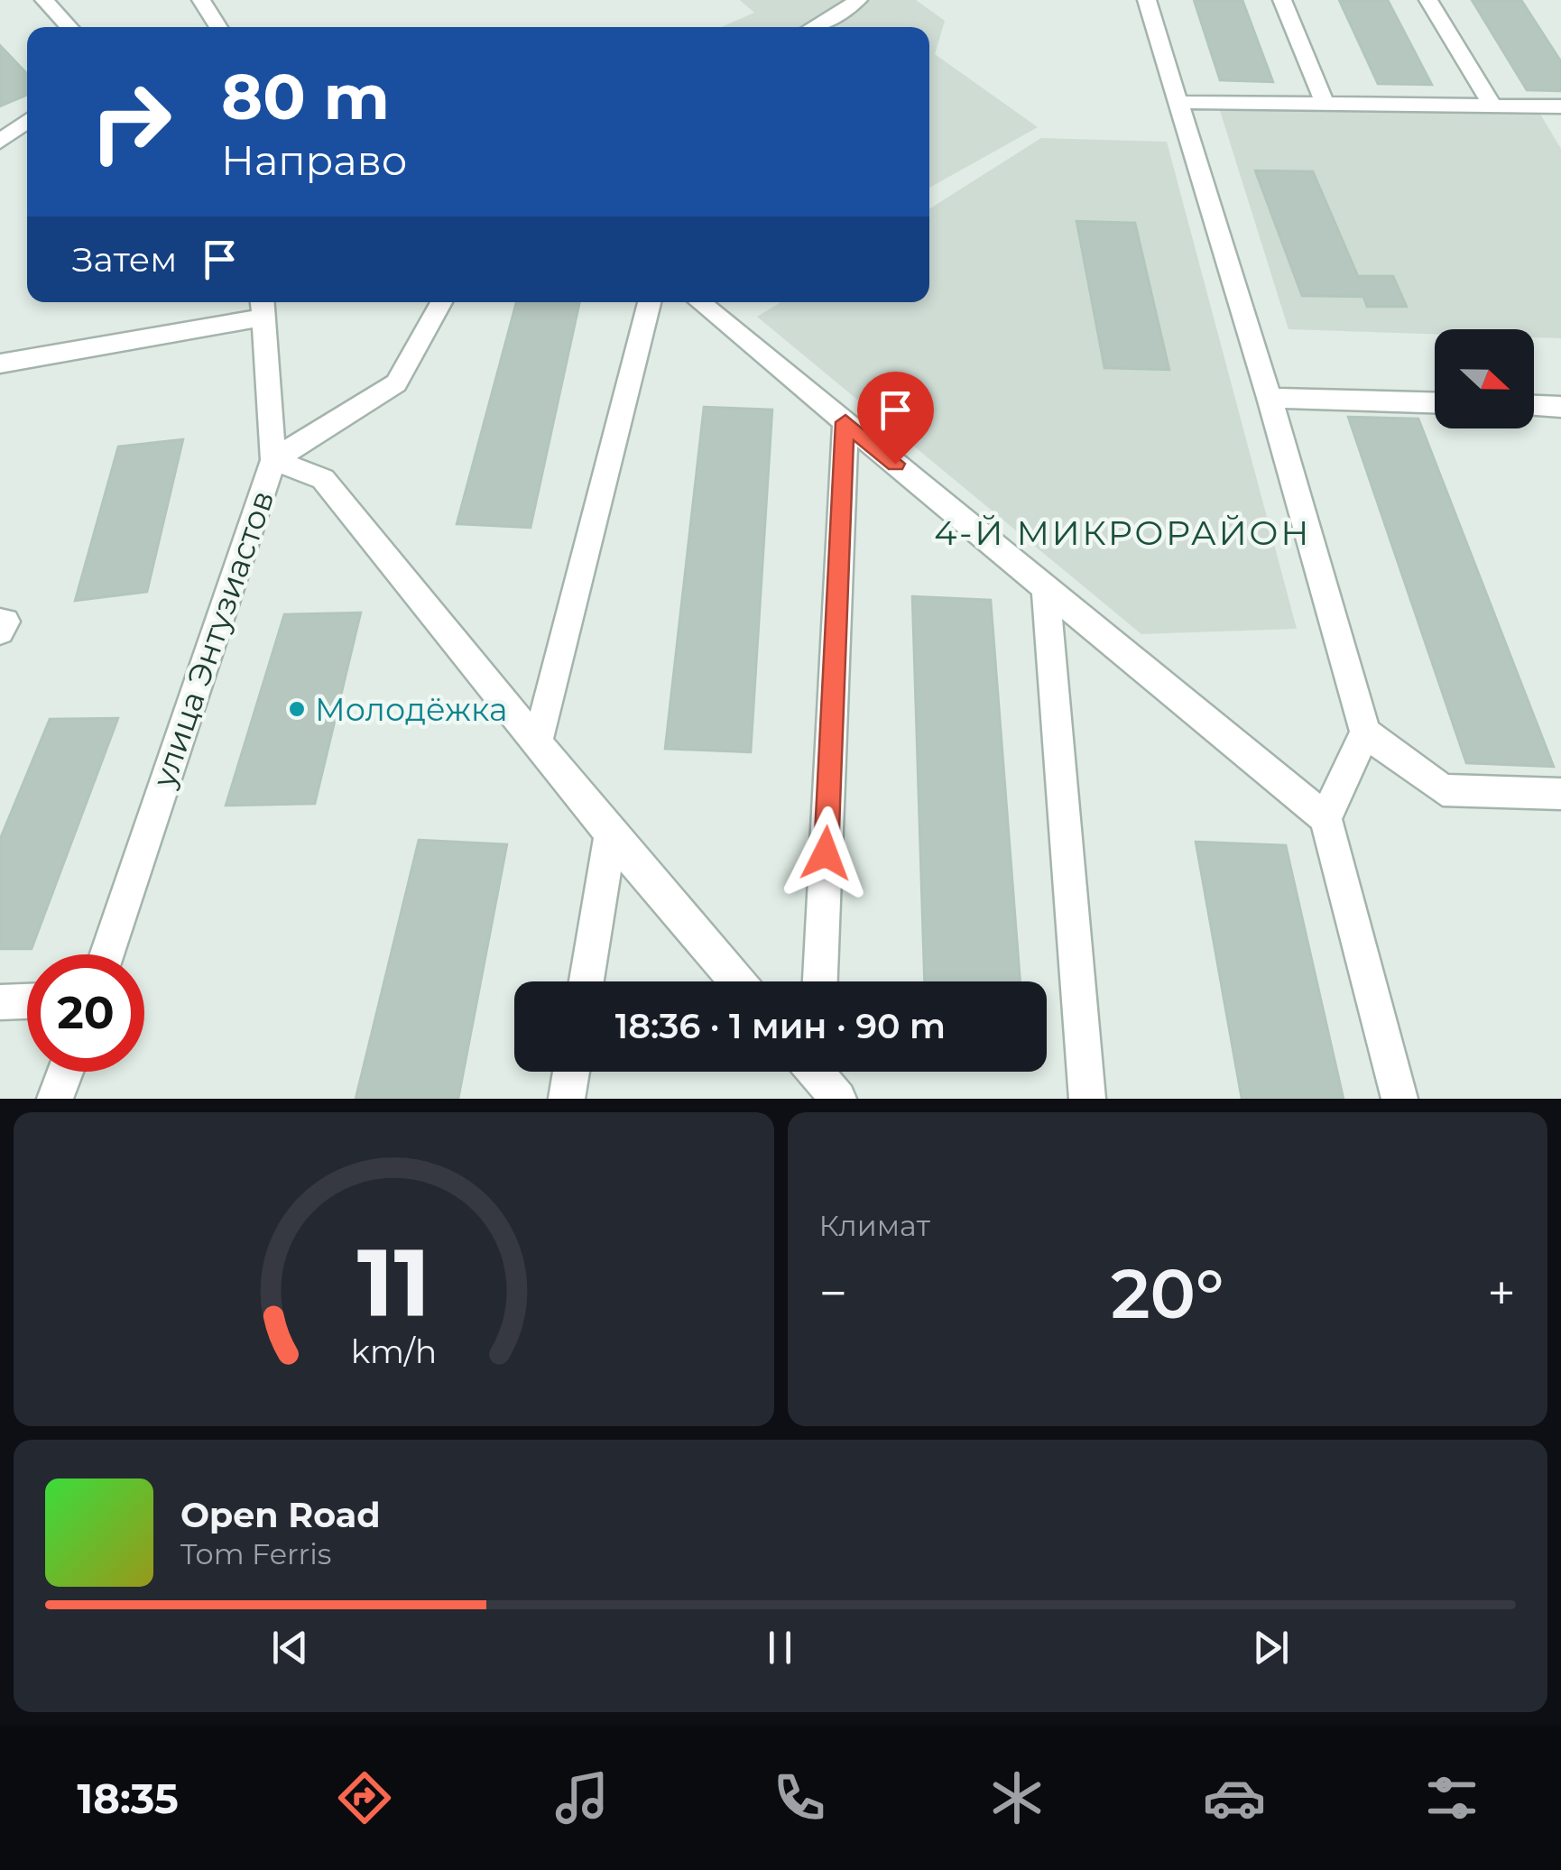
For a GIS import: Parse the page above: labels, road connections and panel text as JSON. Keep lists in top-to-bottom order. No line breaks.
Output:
{"streets":{"street":["улица Энтузиастов"]},"districts":["4-Й МИКРОРАЙОН"],"places":["Молодёжка"],"north":"right","page":{"turn":["80 m","Направо"],"then":"Затем","limit":"20","trip":"18:36 · 1 мин · 90 m","tile":"Климат","heat":["−","20°","+"],"song":["Open Road","Tom Ferris"],"tabs":"18:35","gauge":["11","km/h"]}}
